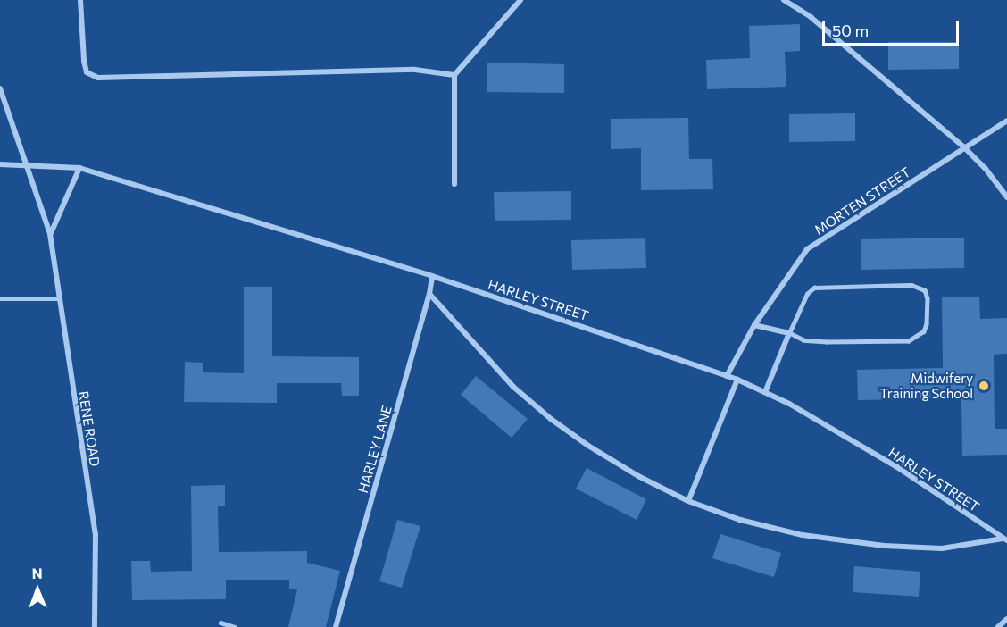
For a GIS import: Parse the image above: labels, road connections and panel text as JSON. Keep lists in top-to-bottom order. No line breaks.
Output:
{"streets":{"street":["MORTEN STREET","HARLEY STREET","RENE ROAD","HARLEY LANE"]},"crossings":[["MORTEN STREET","HARLEY STREET"],["HARLEY STREET","RENE ROAD"],["HARLEY STREET","HARLEY LANE"]],"places":["Midwifery Training School"],"scale_bar":"50 m","north":"top"}
